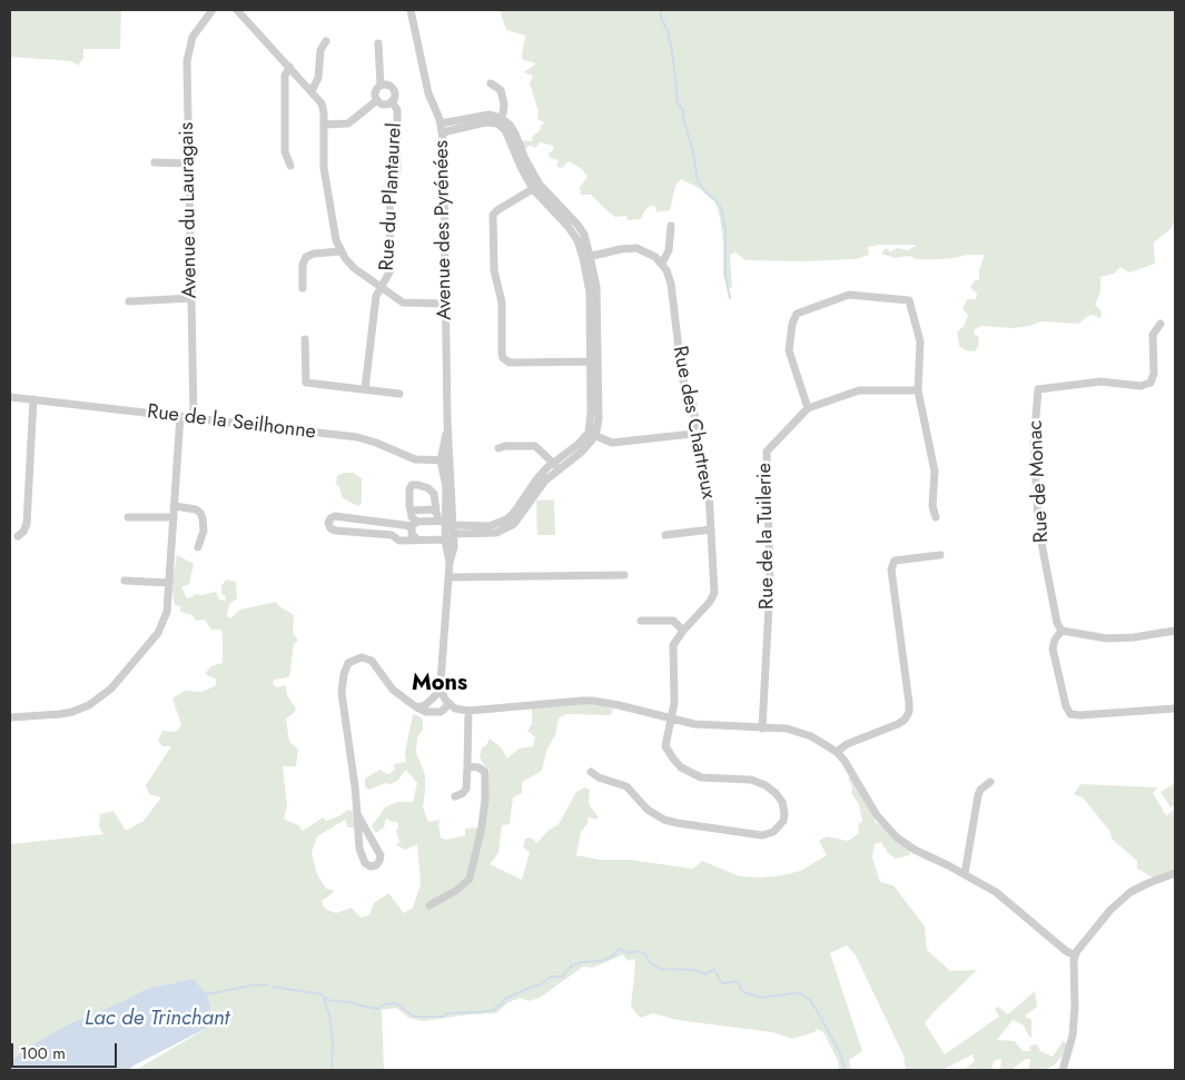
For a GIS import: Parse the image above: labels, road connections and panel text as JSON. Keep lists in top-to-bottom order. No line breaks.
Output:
{"streets":{"street":["Rue du Plantaurel","Avenue du Lauragais","Avenue des Pyrénées","Rue de la Seilhonne","Rue des Chartreux","Rue de Monac","Rue de la Tuilerie"]},"crossings":[["Avenue du Lauragais","Rue de la Seilhonne"],["Avenue des Pyrénées","Rue de la Seilhonne"]],"districts":["Mons"],"water":["Lac de Trinchant"],"scale_bar":"100 m"}
